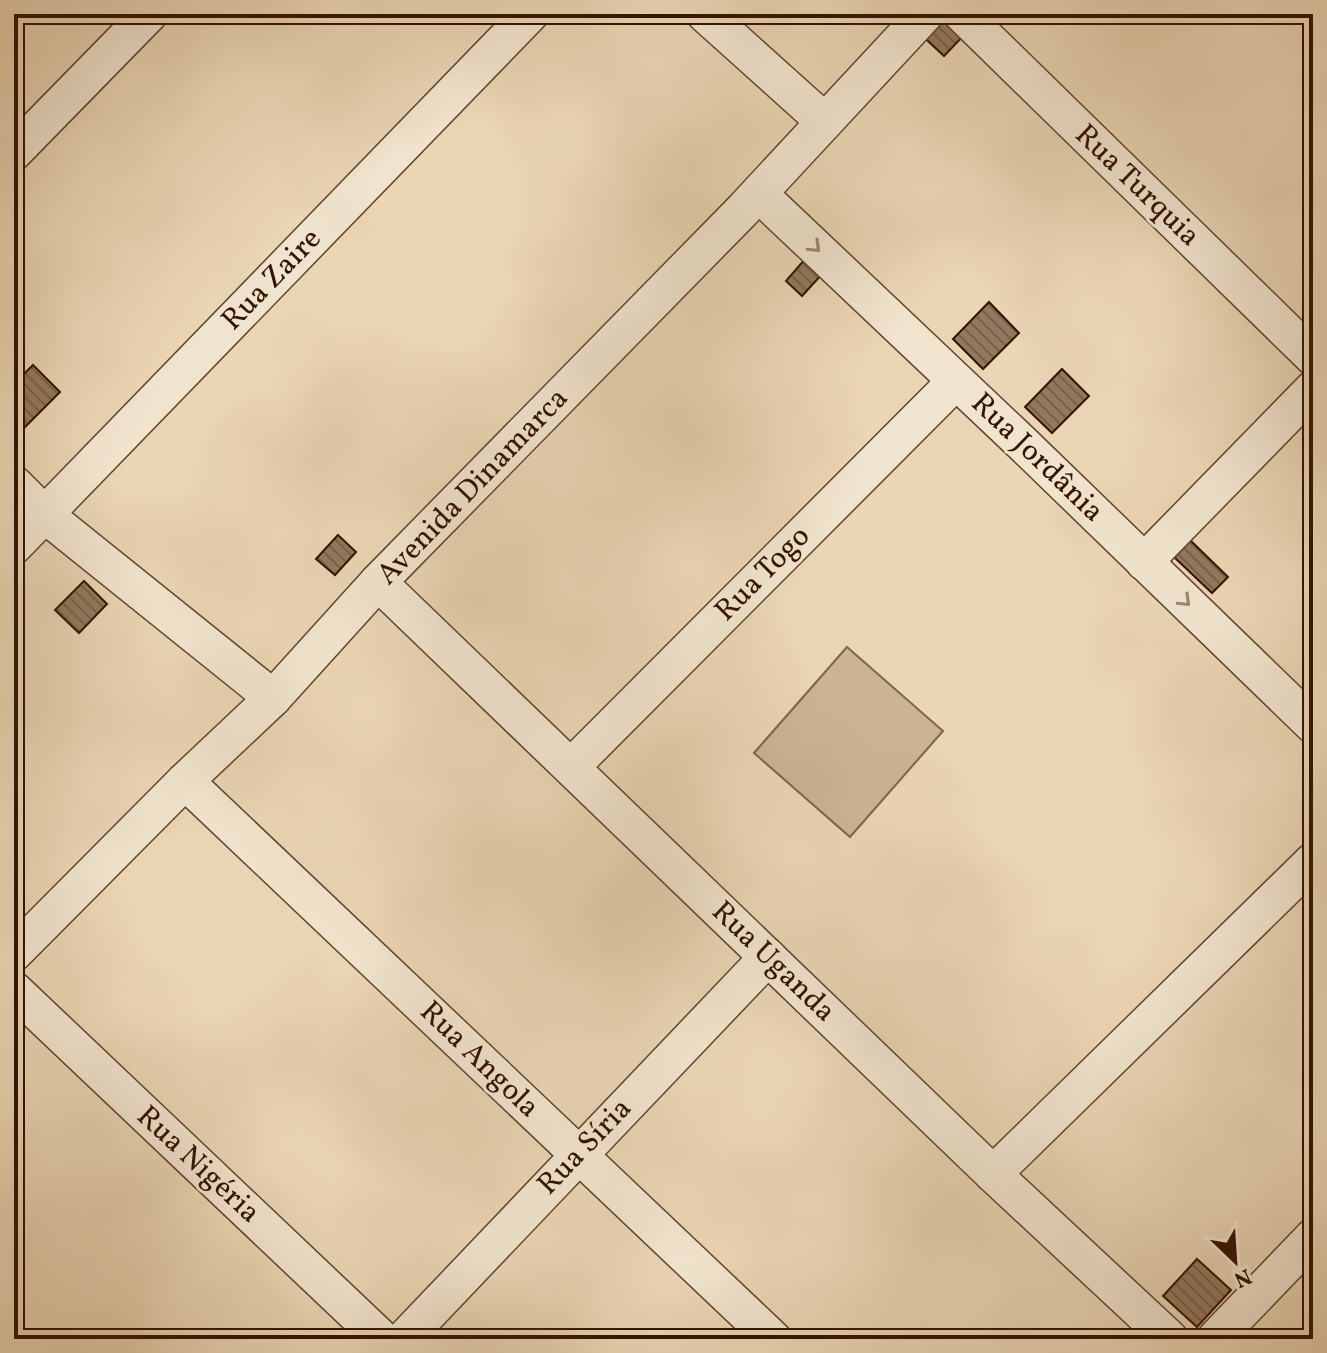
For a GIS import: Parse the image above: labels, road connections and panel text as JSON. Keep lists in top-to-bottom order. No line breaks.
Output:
{"streets":{"street":["Rua Turquia","Rua Zaire","Rua Jordânia","Avenida Dinamarca","Rua Togo","Rua Uganda","Rua Angola","Rua Síria","Rua Nigéria"]},"crossings":[["Rua Jordânia","Avenida Dinamarca"],["Rua Jordânia","Rua Togo"],["Avenida Dinamarca","Rua Uganda"],["Avenida Dinamarca","Rua Angola"],["Rua Togo","Rua Uganda"],["Rua Uganda","Rua Síria"],["Rua Angola","Rua Síria"]],"one_way":["Rua Jordânia"],"north":"bottom right"}
